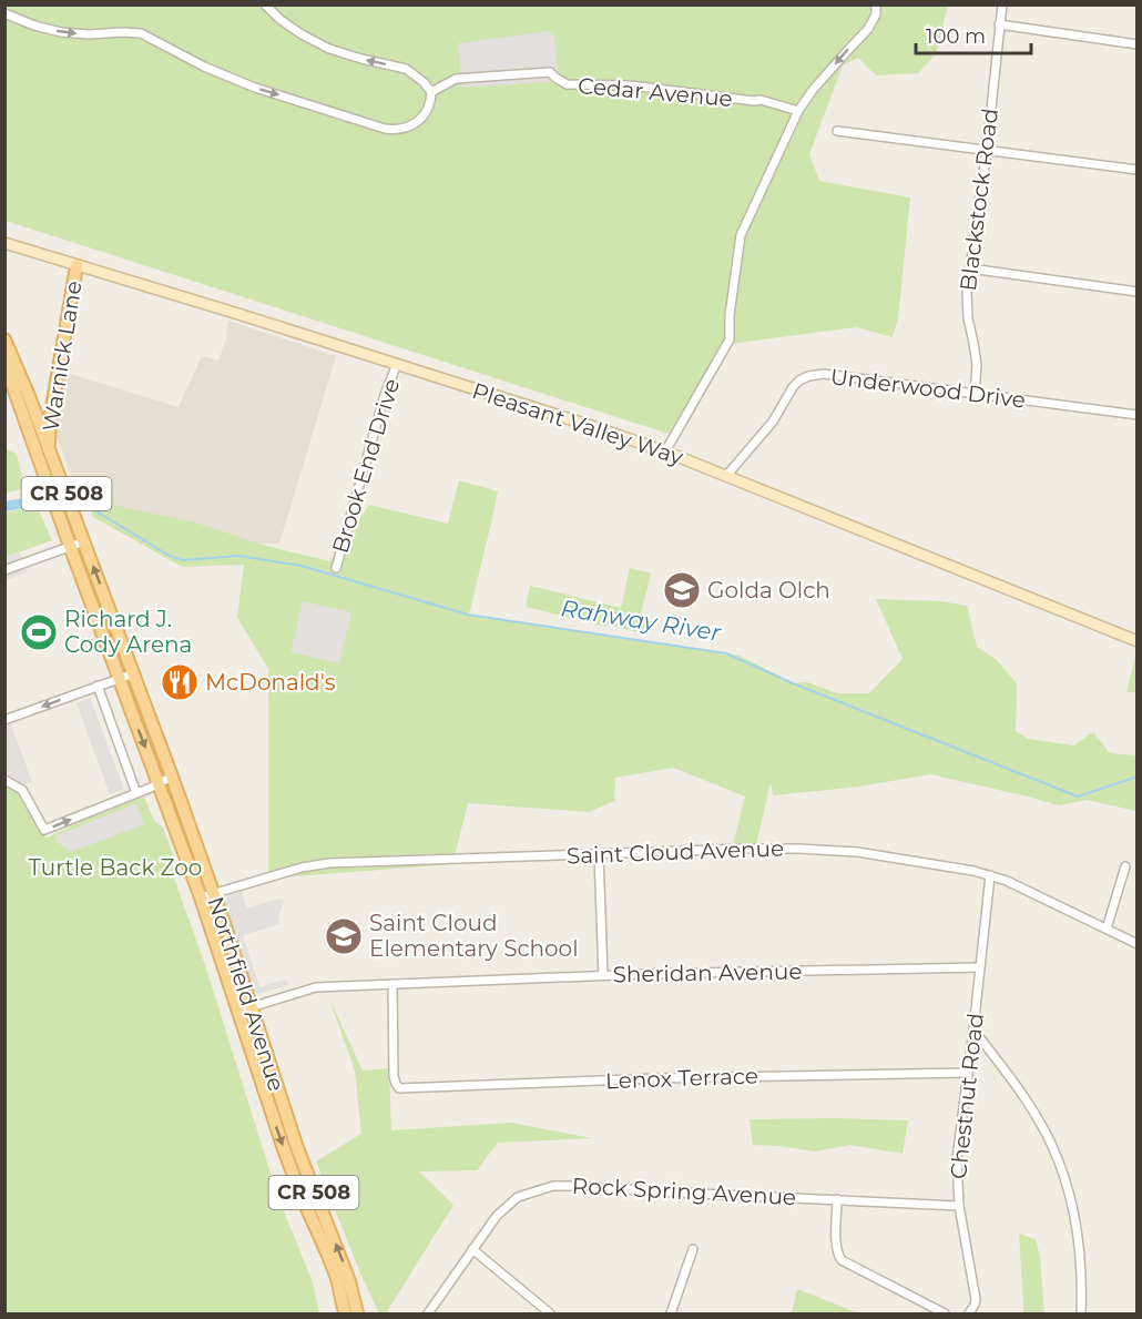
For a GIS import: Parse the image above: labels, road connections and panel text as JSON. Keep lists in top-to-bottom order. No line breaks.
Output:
{"streets":{"main road":["Warnick Lane","Pleasant Valley Way","CR 508","Northfield Avenue"],"street":["Cedar Avenue","Blackstock Road","Underwood Drive","Brook End Drive","Saint Cloud Avenue","Sheridan Avenue","Lenox Terrace","Chestnut Road","Rock Spring Avenue"]},"crossings":[["Blackstock Road","Underwood Drive"],["Warnick Lane","Pleasant Valley Way"],["Warnick Lane","Northfield Avenue"],["Underwood Drive","Pleasant Valley Way"],["Pleasant Valley Way","Brook End Drive"],["Saint Cloud Avenue","Northfield Avenue"],["Saint Cloud Avenue","Chestnut Road"],["Sheridan Avenue","Northfield Avenue"],["Sheridan Avenue","Lenox Terrace"],["Sheridan Avenue","Chestnut Road"],["Lenox Terrace","Chestnut Road"],["Chestnut Road","Rock Spring Avenue"]],"water":["Rahway River"],"parks":["Turtle Back Zoo"],"places":{"school or university":["Golda Olch","Saint Cloud Elementary School"],"sports":["Richard J. Cody Arena"],"restaurant":["McDonald's"]},"scale_bar":"100 m"}
